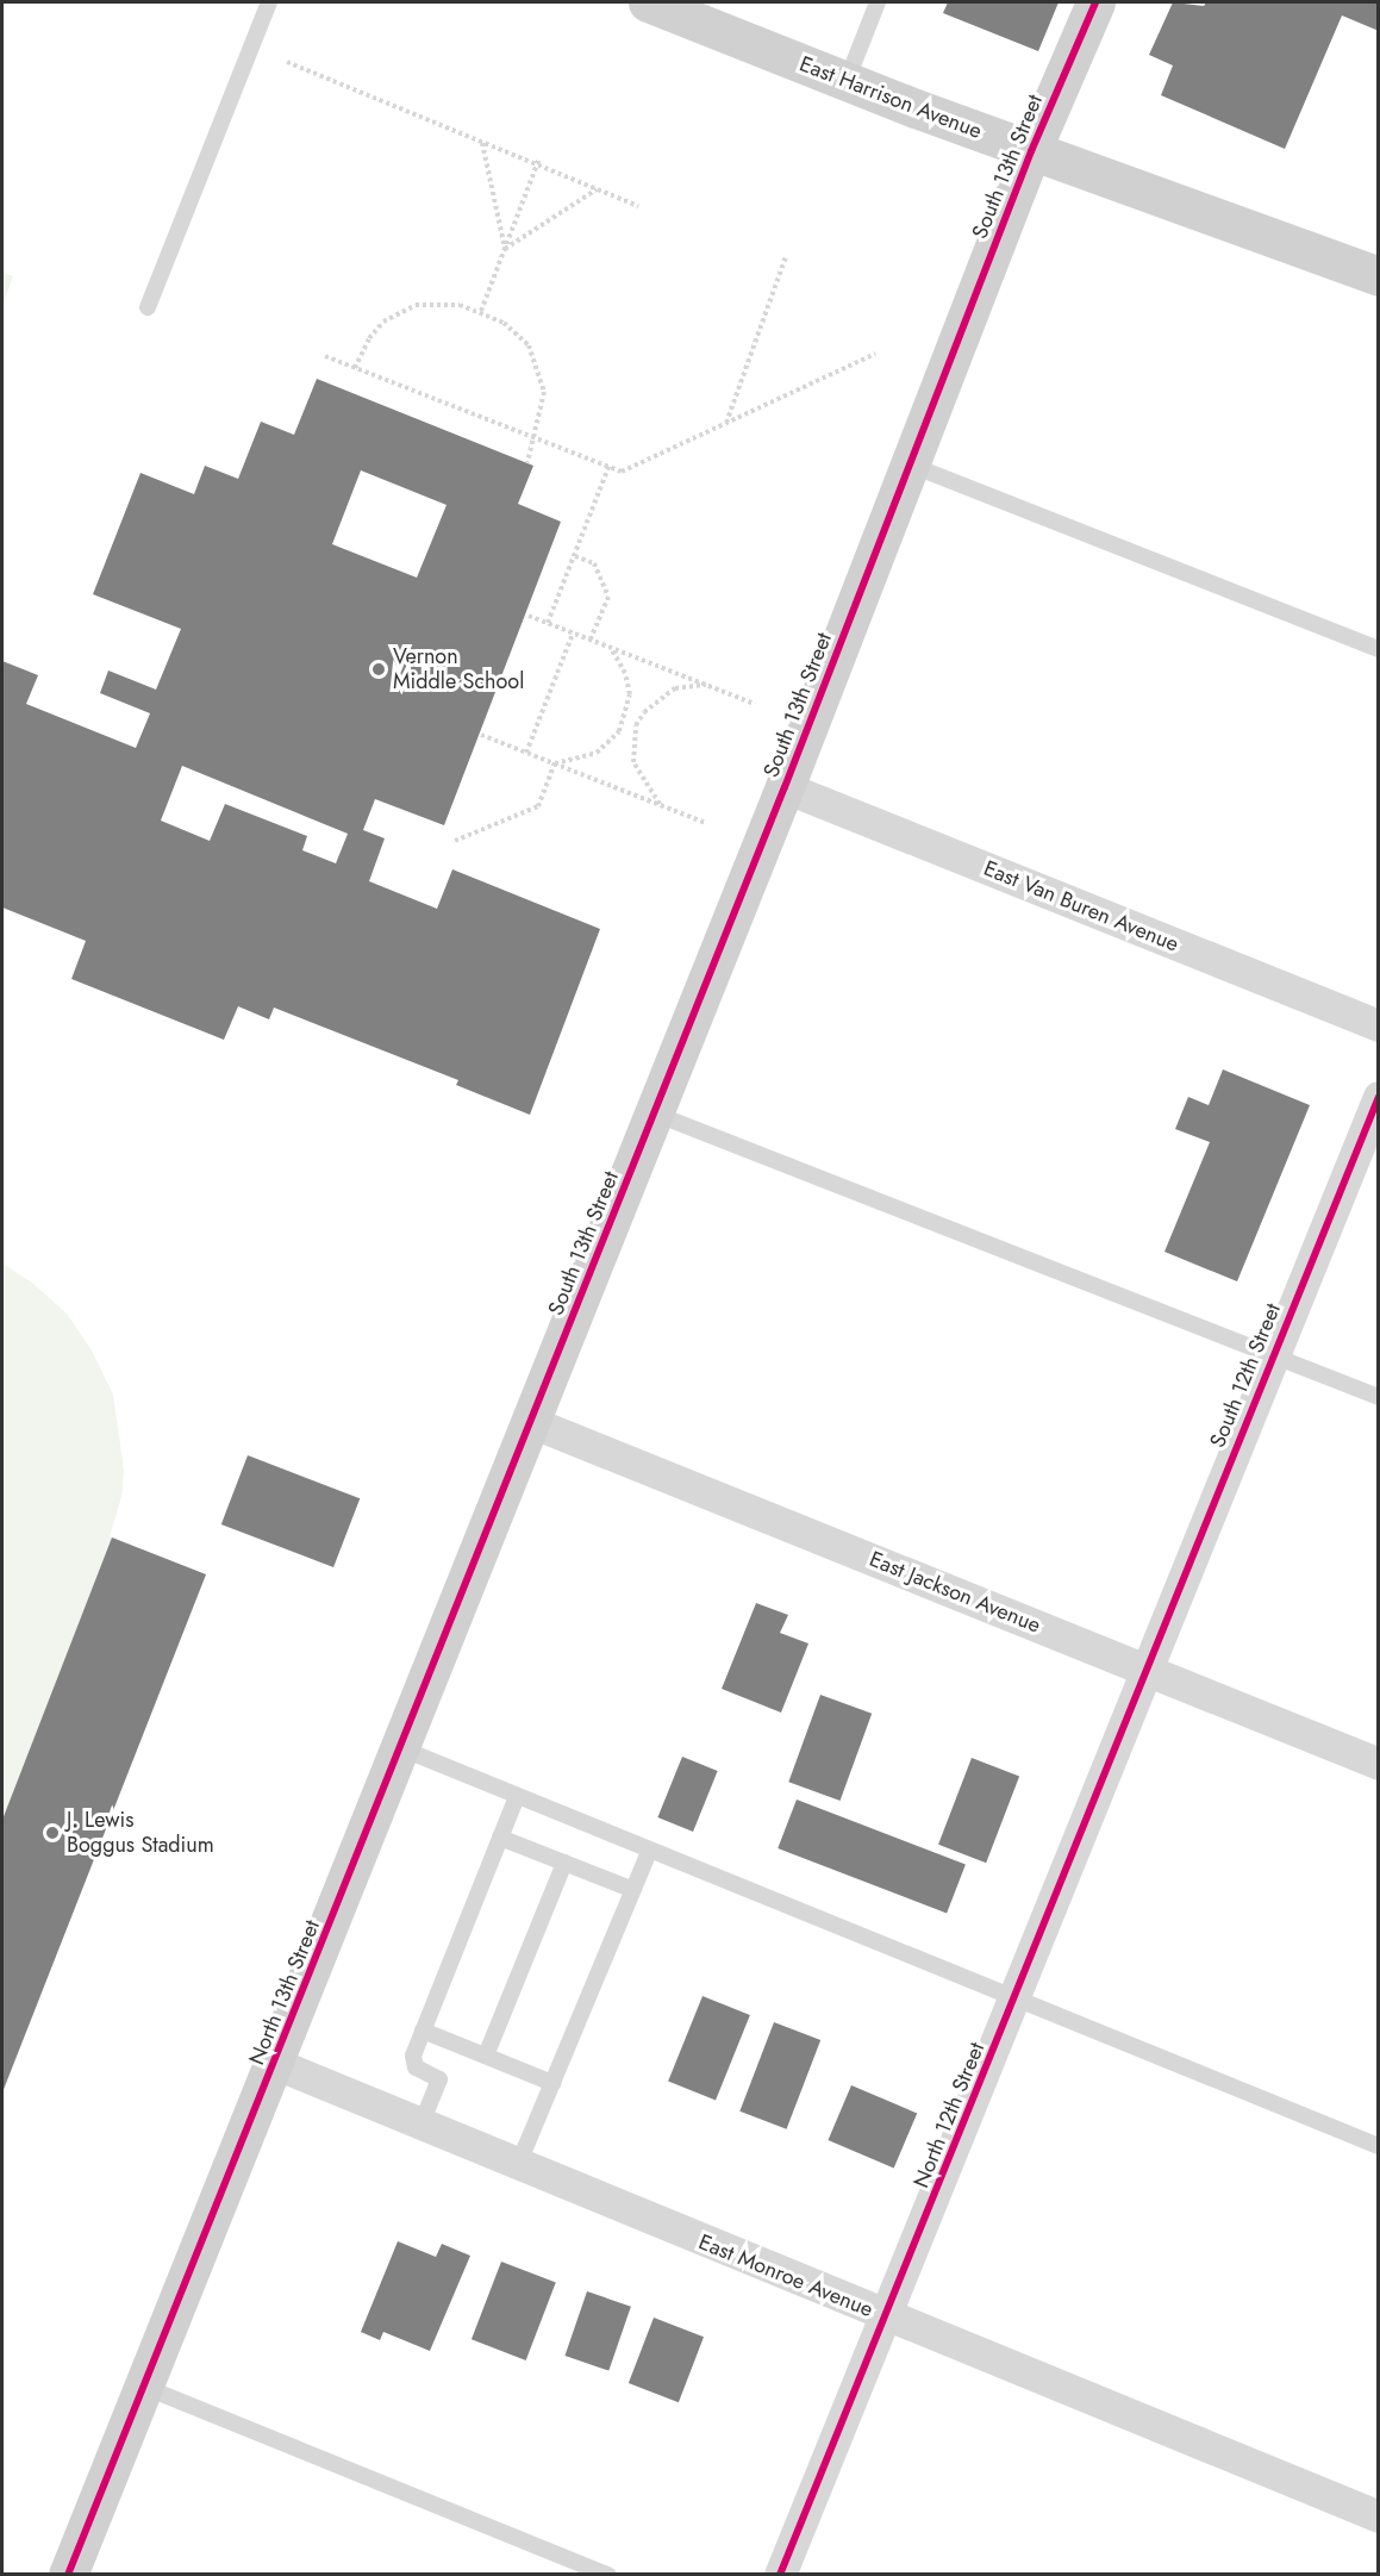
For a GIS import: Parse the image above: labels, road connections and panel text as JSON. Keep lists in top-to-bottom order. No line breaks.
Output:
{"streets":{"street":["East Harrison Avenue","South 13th Street","East Van Buren Avenue","South 12th Street","East Jackson Avenue","North 13th Street","North 12th Street","East Monroe Avenue"]},"crossings":[["East Harrison Avenue","South 13th Street"],["South 13th Street","East Van Buren Avenue"],["South 13th Street","East Jackson Avenue"],["South 13th Street","North 13th Street"],["South 12th Street","East Jackson Avenue"],["South 12th Street","North 12th Street"],["East Jackson Avenue","North 13th Street"],["East Jackson Avenue","North 12th Street"],["North 13th Street","East Monroe Avenue"],["North 12th Street","East Monroe Avenue"]],"places":["Vernon Middle School","J. Lewis Boggus Stadium"]}
